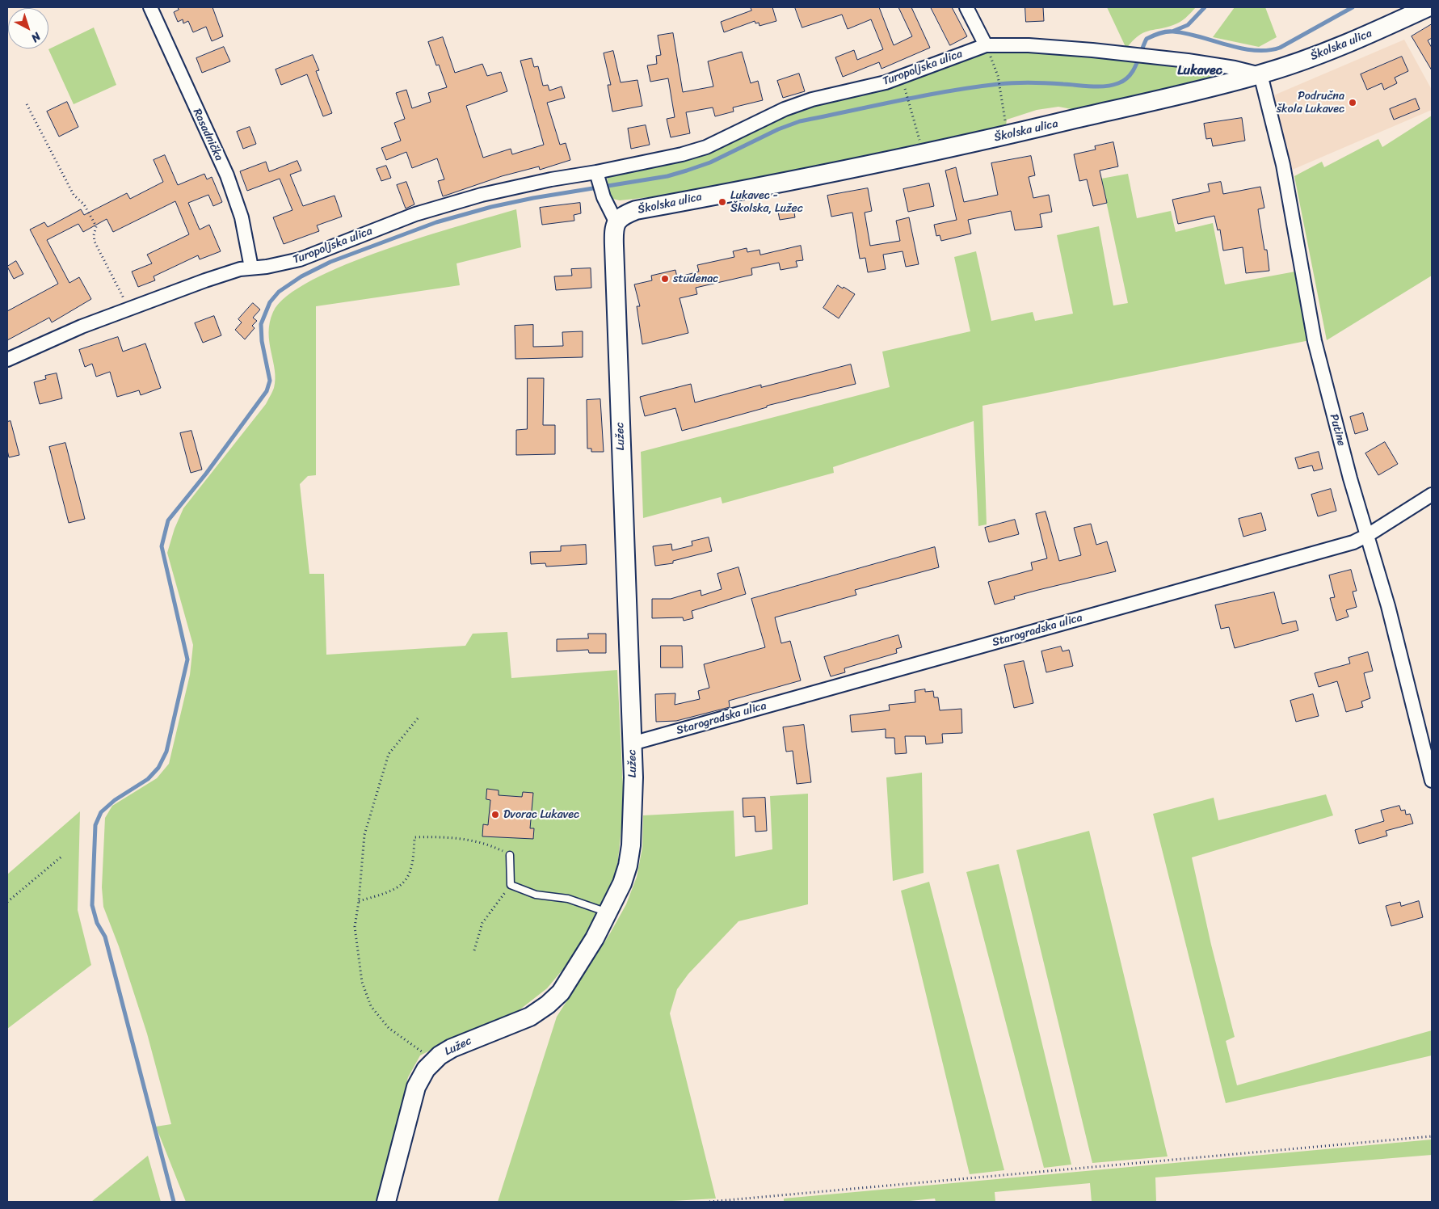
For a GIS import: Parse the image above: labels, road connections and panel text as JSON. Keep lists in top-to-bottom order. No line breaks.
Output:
{"streets":{"street":["Školska ulica","Turopoljska ulica","Rasadnička","Putine","Lužec","Starogradska ulica"]},"crossings":[["Školska ulica","Turopoljska ulica"],["Školska ulica","Putine"],["Školska ulica","Lužec"],["Turopoljska ulica","Rasadnička"],["Turopoljska ulica","Putine"],["Putine","Starogradska ulica"],["Lužec","Starogradska ulica"]],"districts":["Lukavec"],"places":["Područna škola Lukavec","Lukavec - Školska, Lužec","studenac","Dvorac Lukavec"],"north":"bottom right"}
